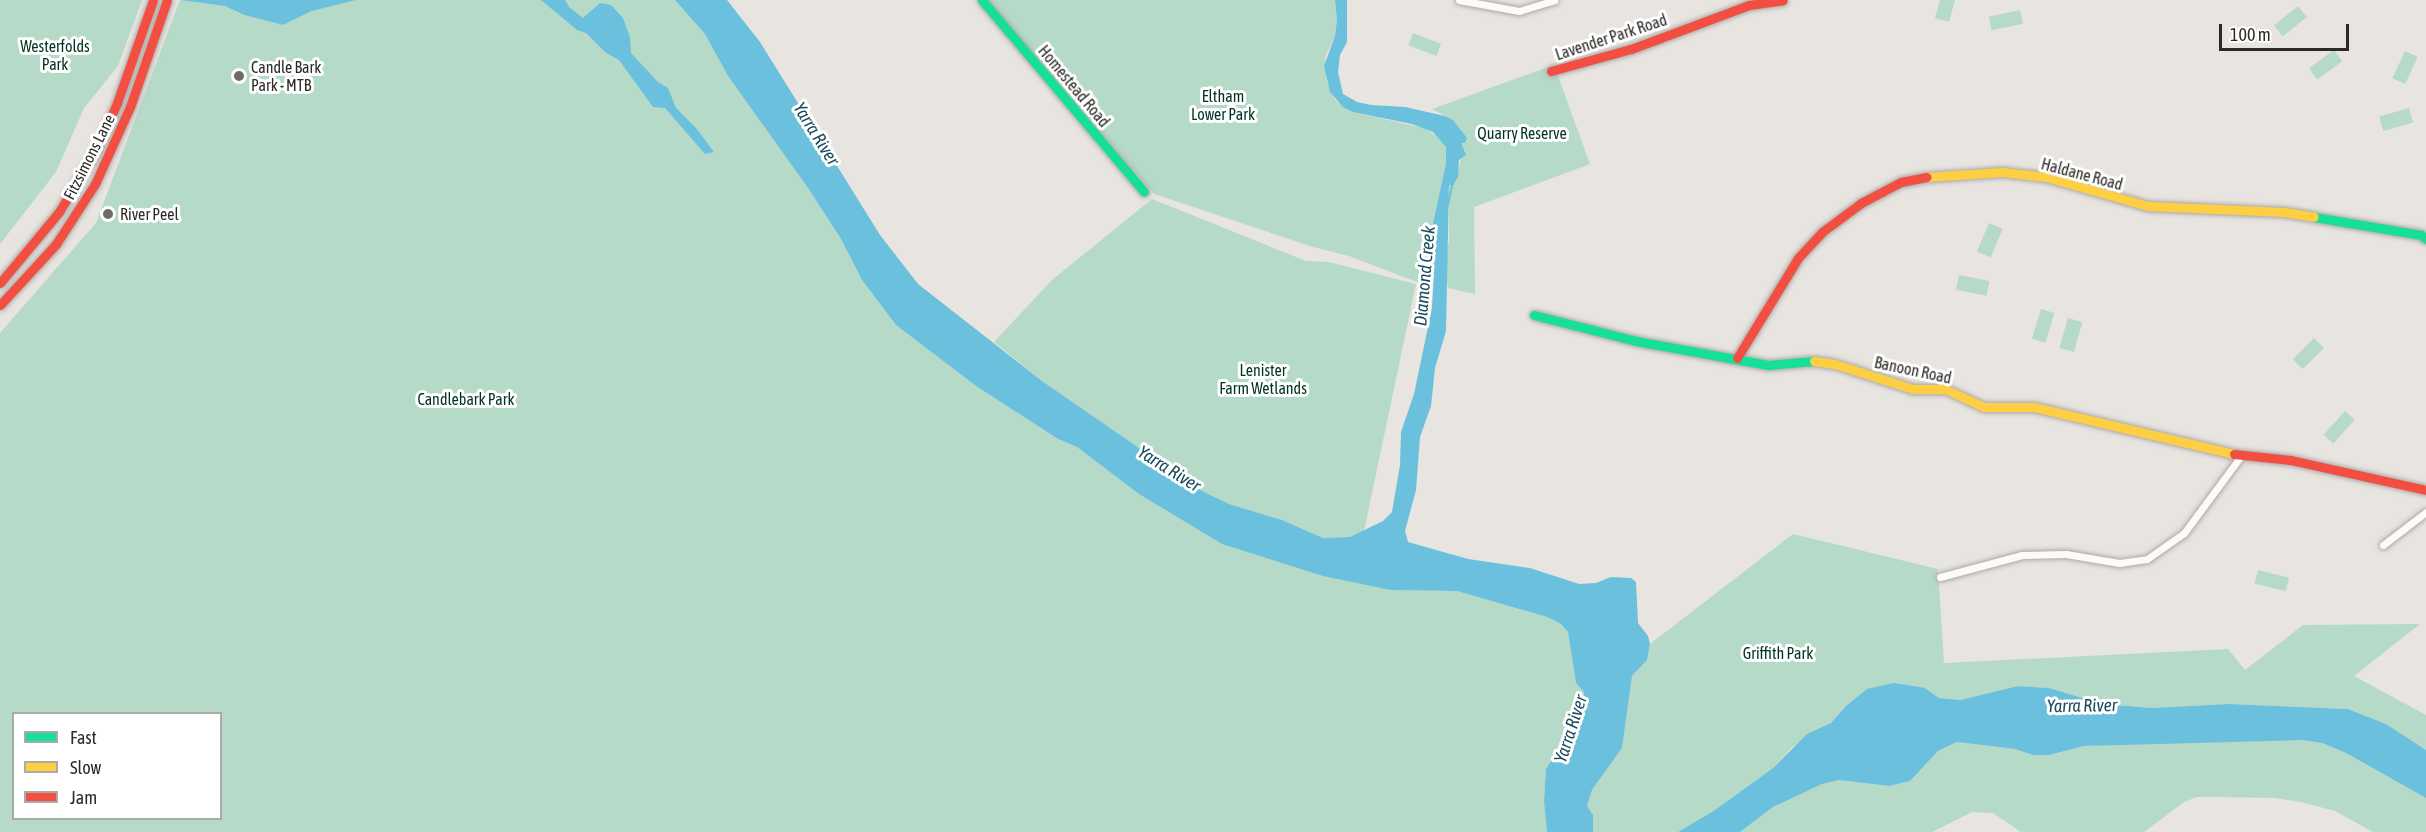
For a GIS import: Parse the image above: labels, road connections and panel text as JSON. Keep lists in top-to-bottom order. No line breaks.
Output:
{"streets":{"street":["Lavender Park Road","Homestead Road","Fitzsimons Lane","Haldane Road","Banoon Road"]},"crossings":[["Haldane Road","Banoon Road"]],"water":["Yarra River","Diamond Creek"],"parks":["Westerfolds Park","Eltham Lower Park","Quarry Reserve","Lenister Farm Wetlands","Candlebark Park","Griffith Park"],"places":["Candle Bark Park - MTB","River Peel"],"legend":["Fast","Slow","Jam"],"scale_bar":"100 m"}
